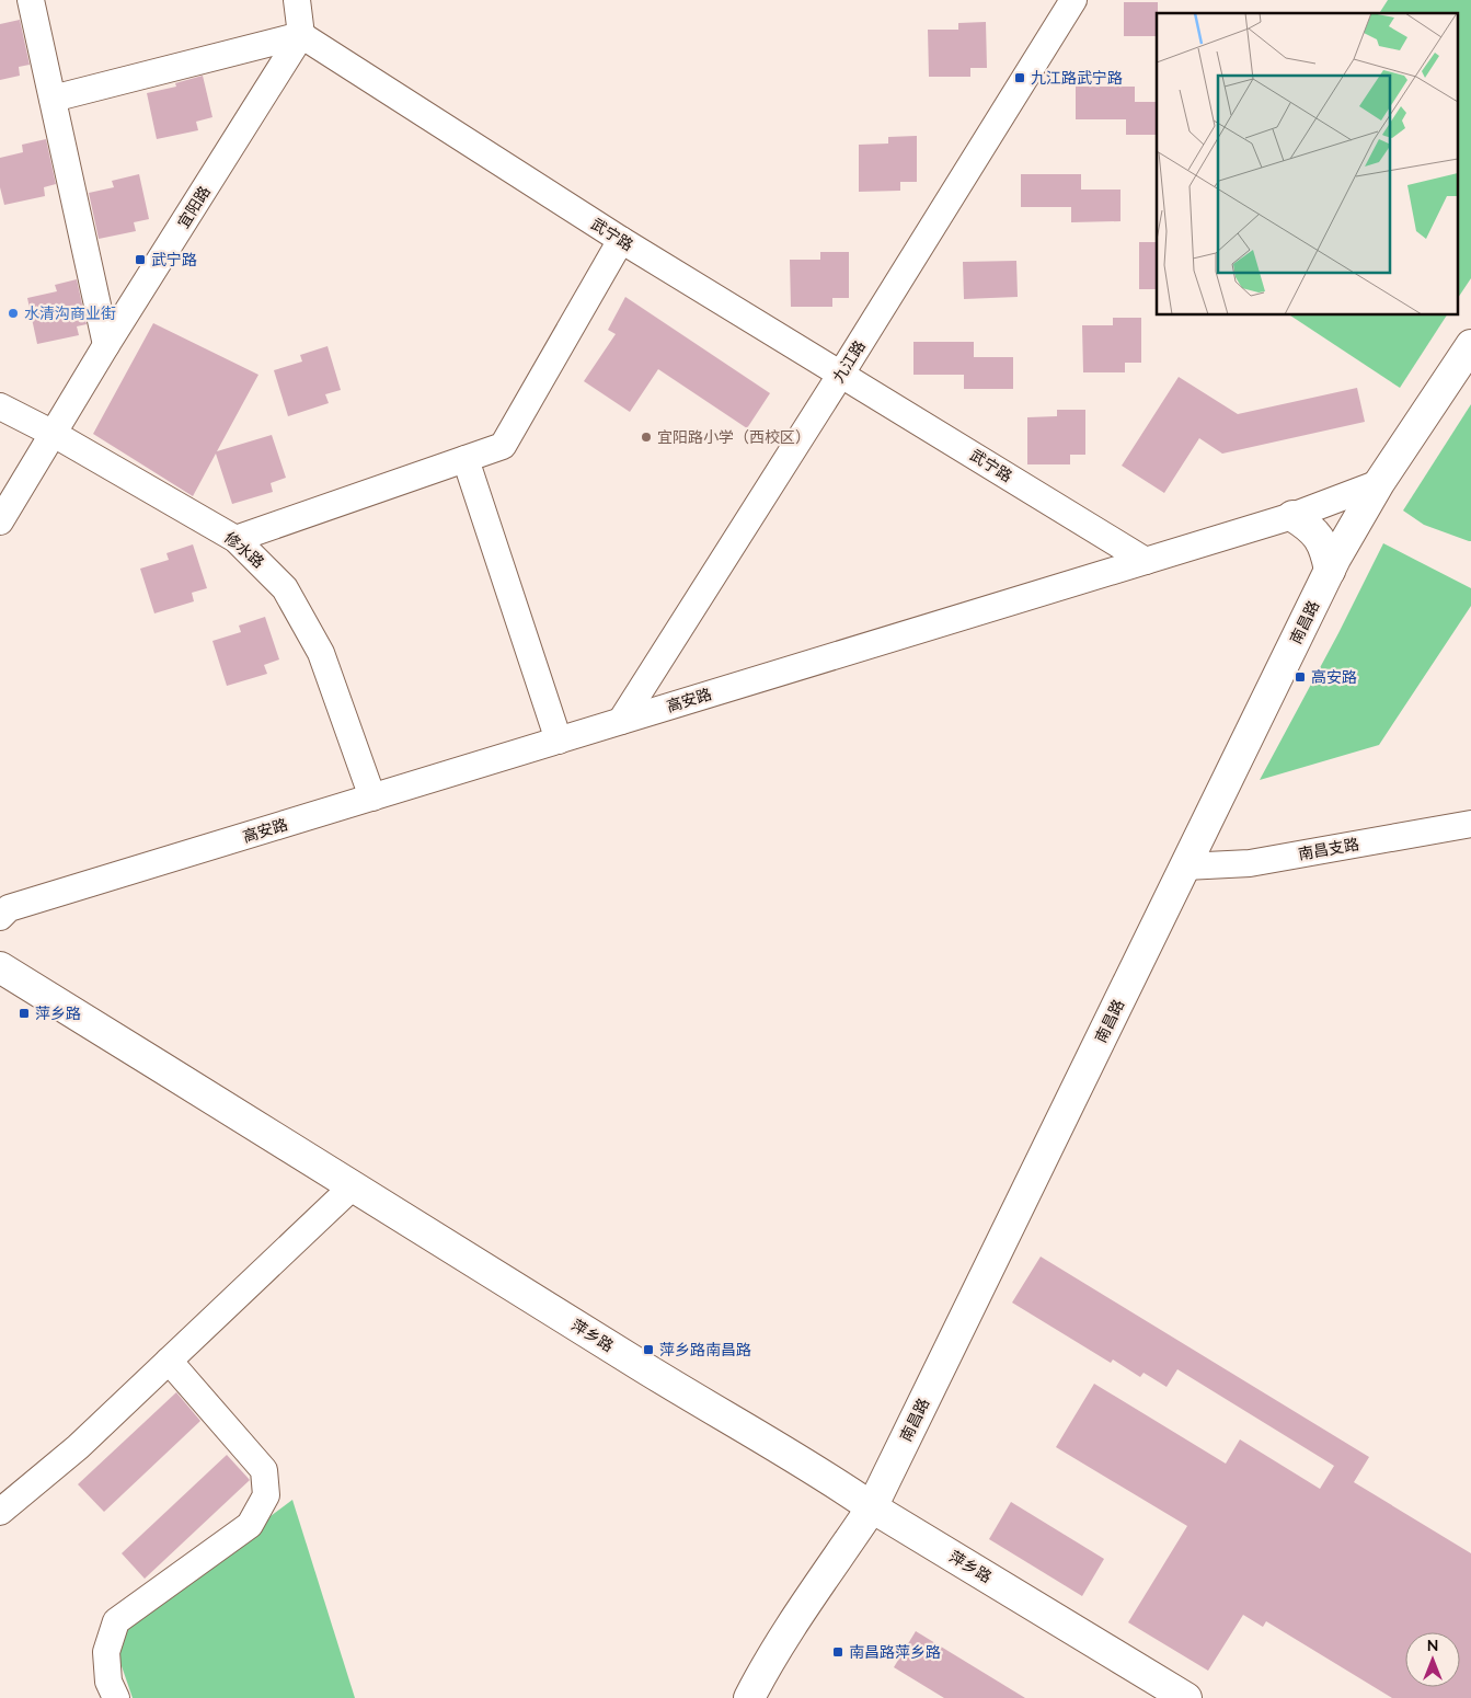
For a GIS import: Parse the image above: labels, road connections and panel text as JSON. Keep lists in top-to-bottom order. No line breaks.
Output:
{"streets":{"main road":["南昌路","萍乡路"],"street":["宜阳路","武宁路","九江路","修水路","高安路","南昌支路"]},"crossings":[["宜阳路","武宁路"],["宜阳路","修水路"],["武宁路","九江路"],["武宁路","高安路"],["九江路","高安路"],["修水路","高安路"],["南昌路","高安路"],["南昌路","南昌支路"],["南昌路","萍乡路"]],"places":{"transit":["九江路武宁路","武宁路","高安路","萍乡路","萍乡路南昌路","南昌路萍乡路"],"other":["水清沟商业街","宜阳路小学（西校区）"]},"north":"top"}
